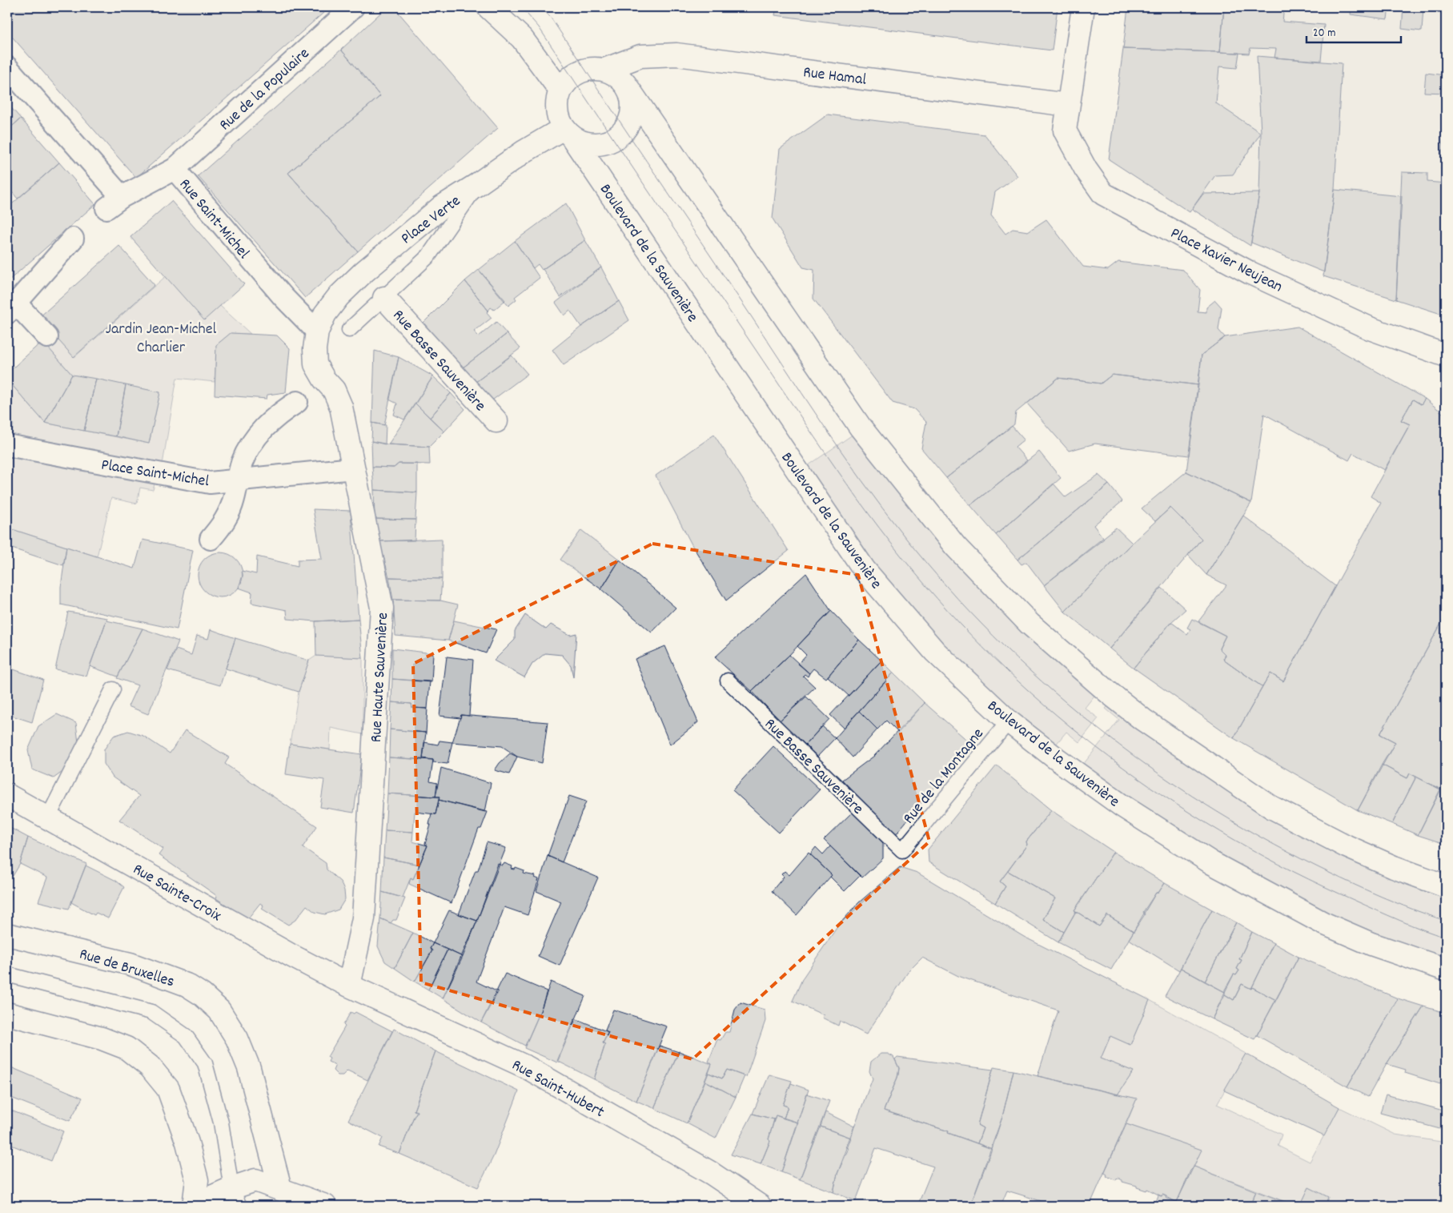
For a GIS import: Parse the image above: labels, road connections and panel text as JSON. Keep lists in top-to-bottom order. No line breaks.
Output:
{"streets":{"street":["Rue Hamal","Rue de la Populaire","Rue Saint-Michel","Place Verte","Boulevard de la Sauvenière","Place Xavier Neujean","Rue Basse Sauvenière","Place Saint-Michel","Rue Haute Sauvenière","Rue Sainte-Croix","Rue de Bruxelles","Rue Saint-Hubert"],"lane":["Rue de la Montagne"]},"crossings":[["Rue Hamal","Place Verte"],["Rue Hamal","Boulevard de la Sauvenière"],["Rue Hamal","Place Xavier Neujean"],["Rue de la Populaire","Rue Saint-Michel"],["Rue Saint-Michel","Place Verte"],["Rue Saint-Michel","Rue Haute Sauvenière"],["Place Verte","Boulevard de la Sauvenière"],["Place Verte","Rue Haute Sauvenière"],["Boulevard de la Sauvenière","Rue de la Montagne"],["Rue Basse Sauvenière","Rue de la Montagne"],["Place Saint-Michel","Rue Haute Sauvenière"],["Rue Haute Sauvenière","Rue Sainte-Croix"],["Rue Haute Sauvenière","Rue Saint-Hubert"],["Rue Sainte-Croix","Rue Saint-Hubert"]],"parks":["Jardin Jean-Michel Charlier"],"scale_bar":"20 m"}
